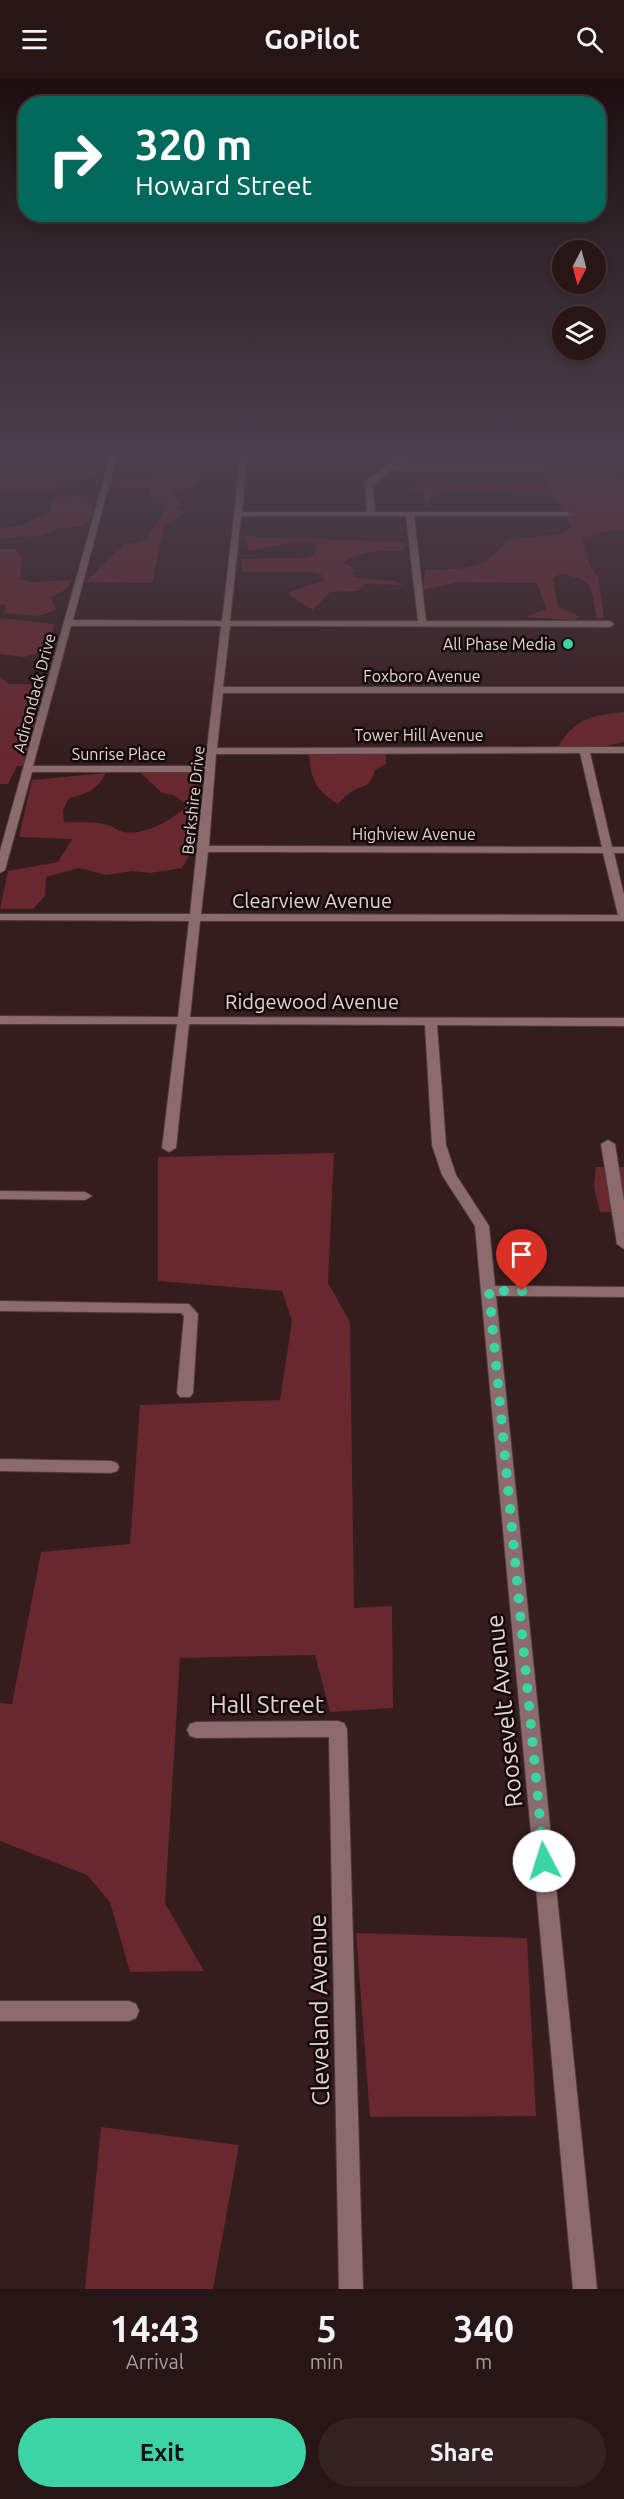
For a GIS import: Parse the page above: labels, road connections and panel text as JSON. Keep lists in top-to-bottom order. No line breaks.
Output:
{"streets":{"street":["Foxboro Avenue","Adirondack Drive","Tower Hill Avenue","Sunrise Place","Berkshire Drive","Highview Avenue","Clearview Avenue","Ridgewood Avenue","Hall Street","Roosevelt Avenue","Cleveland Avenue"]},"crossings":[["Foxboro Avenue","Berkshire Drive"],["Adirondack Drive","Sunrise Place"],["Tower Hill Avenue","Berkshire Drive"],["Sunrise Place","Berkshire Drive"],["Berkshire Drive","Highview Avenue"],["Berkshire Drive","Clearview Avenue"],["Berkshire Drive","Ridgewood Avenue"],["Ridgewood Avenue","Roosevelt Avenue"],["Hall Street","Cleveland Avenue"]],"places":["All Phase Media"],"north":"bottom","page":{"header":"GoPilot","turn":["320 m","Howard Street"],"eta":["14:43","Arrival","5","min","340","m"],"buttons":["Exit","Share"]}}
